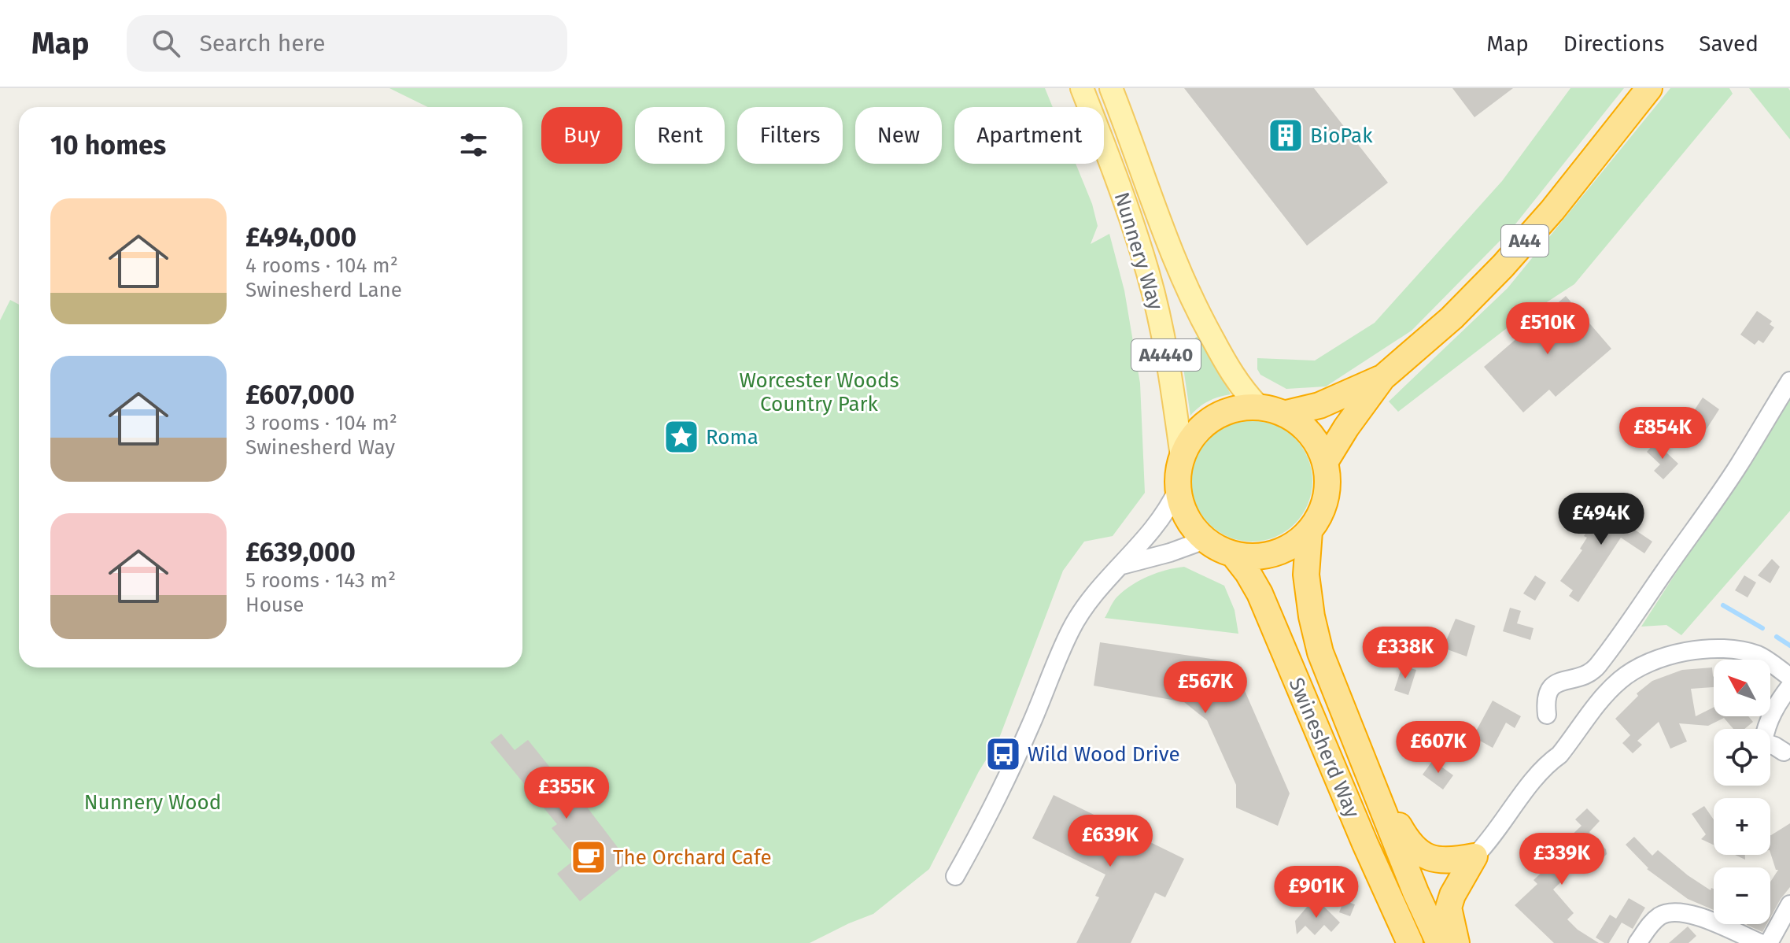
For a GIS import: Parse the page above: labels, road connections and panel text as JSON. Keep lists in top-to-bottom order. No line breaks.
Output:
{"streets":{"highway":["A44","Swinesherd Way"],"main road":["Nunnery Way","A4440"]},"crossings":[["A44","Nunnery Way"],["A44","Swinesherd Way"],["Nunnery Way","Swinesherd Way"]],"parks":["Worcester Woods Country Park","Nunnery Wood"],"places":{"building":["BioPak"],"place":["Roma"],"bus stop":["Wild Wood Drive"],"cafe":["The Orchard Cafe"]},"north":"top left","page":{"header":"Map","search":"Search here","nav":["Map","Directions","Saved"],"chip":["Buy","Rent","Filters","New","Apartment"],"heading":"10 homes","list":[{"name":"£494,000","note":"4 rooms · 104 m² · Swinesherd Lane"},{"name":"£607,000","note":"3 rooms · 104 m² · Swinesherd Way"},{"name":"£639,000","note":"5 rooms · 143 m² · House"}],"price":["£510K","£854K","£494K","£338K","£567K","£607K","£355K","£639K","£339K","£901K"],"map_buttons":["+","−"]}}
